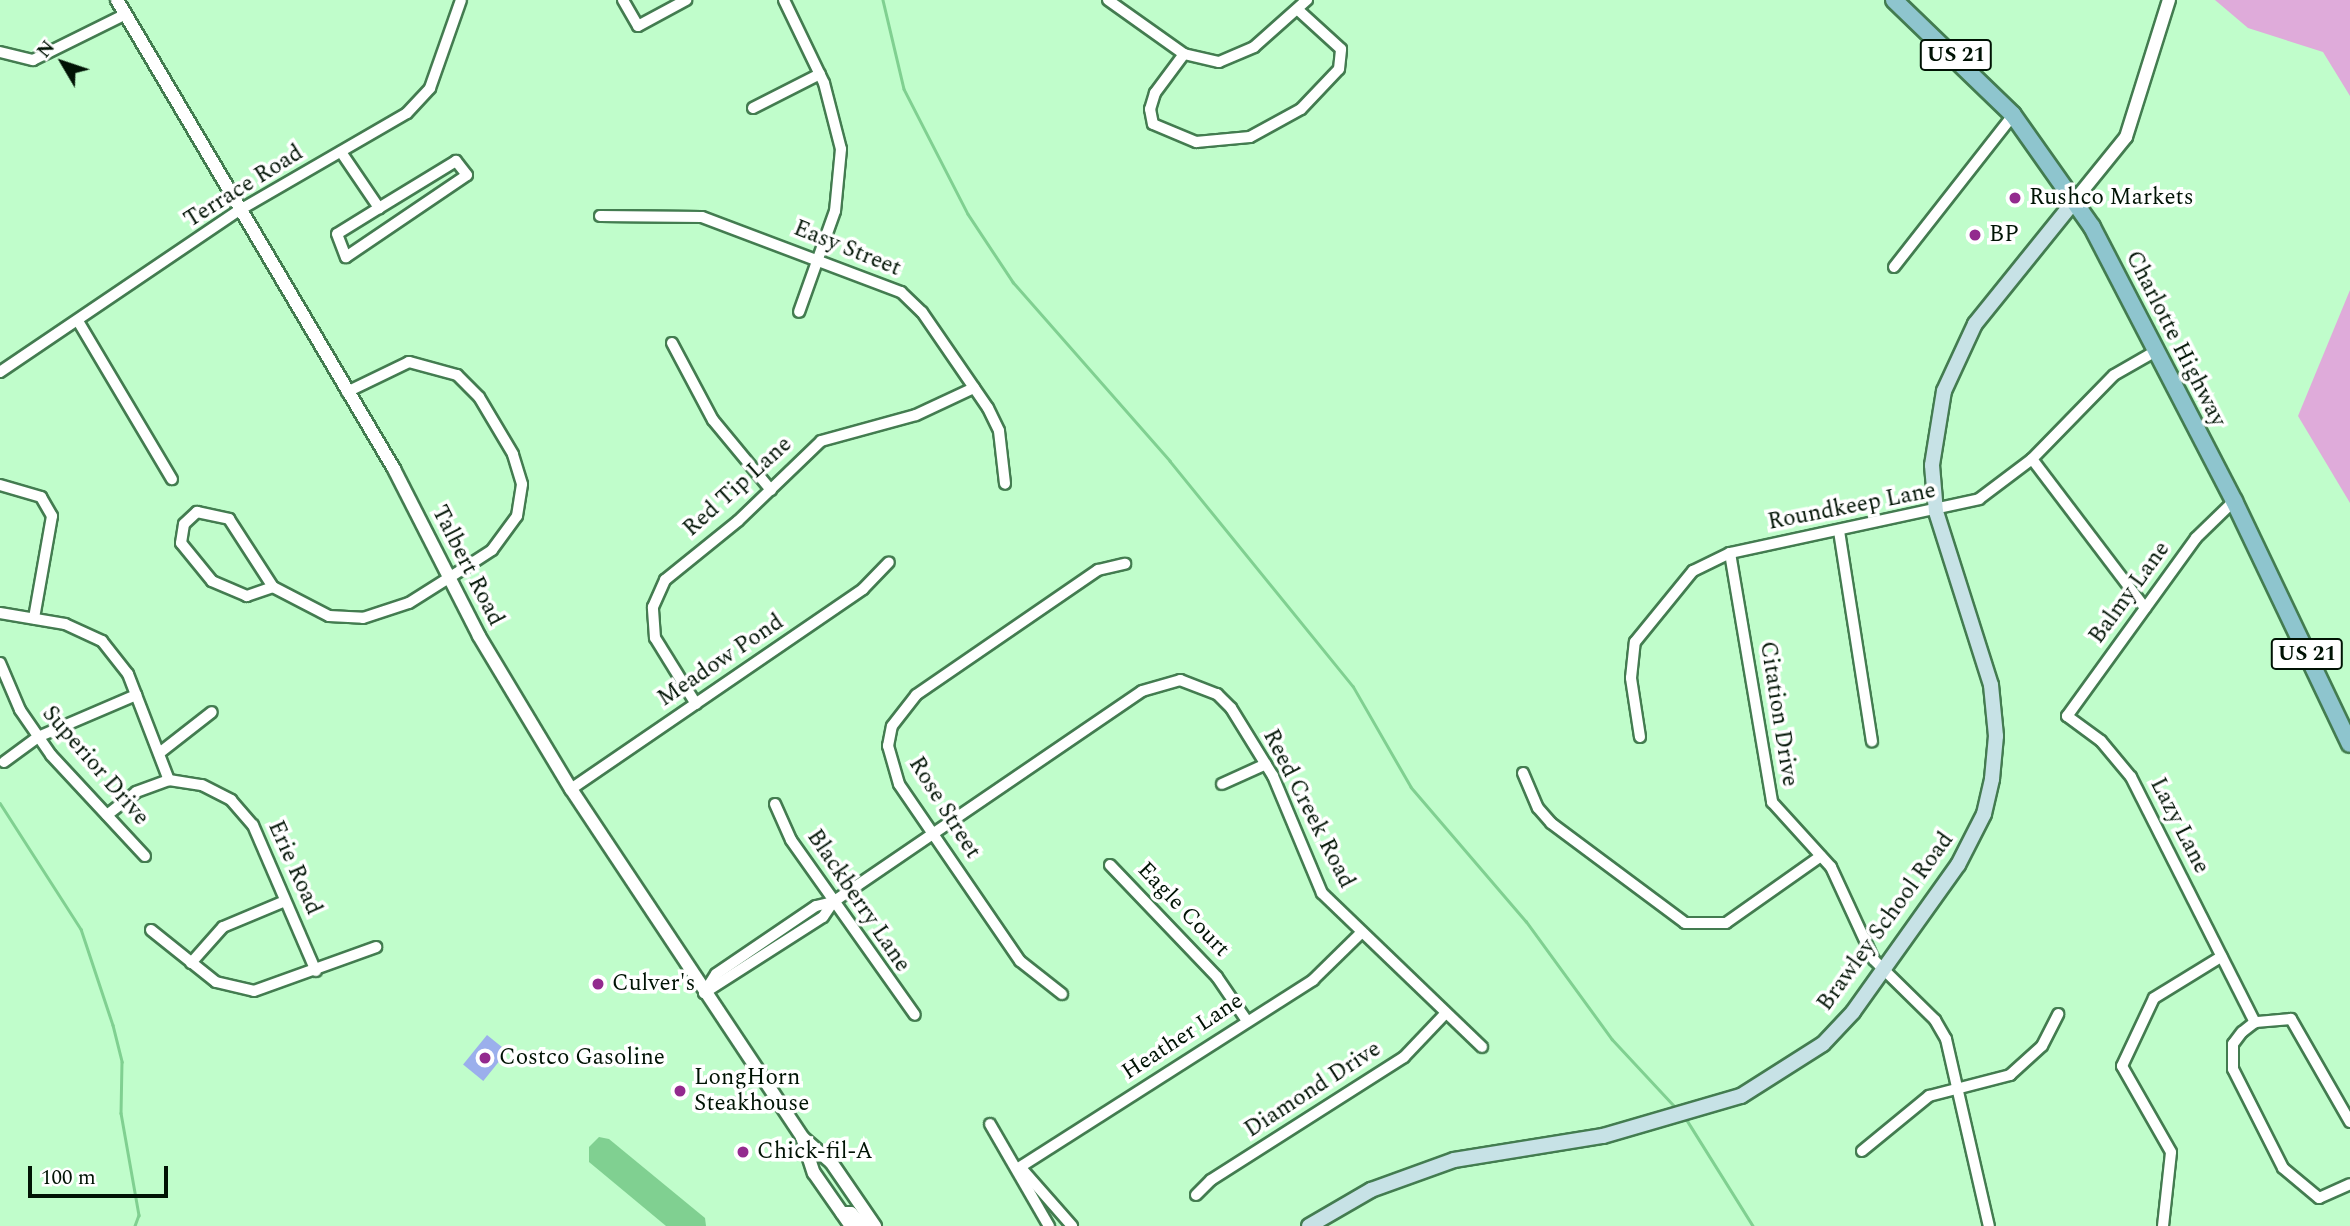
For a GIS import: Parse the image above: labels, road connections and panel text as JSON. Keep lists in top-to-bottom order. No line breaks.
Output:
{"streets":{"main road":["US 21","Charlotte Highway","Brawley School Road"],"street":["Terrace Road","Easy Street","Red Tip Lane","Roundkeep Lane","Talbert Road","Balmy Lane","Meadow Pond","Citation Drive","Superior Drive","Rose Street","Reed Creek Road","Lazy Lane","Erie Road","Blackberry Lane","Eagle Court","Heather Lane","Diamond Drive"]},"crossings":[["Terrace Road","Talbert Road"],["Easy Street","Red Tip Lane"],["Charlotte Highway","Roundkeep Lane"],["Charlotte Highway","Balmy Lane"],["Charlotte Highway","Brawley School Road"],["Red Tip Lane","Meadow Pond"],["Roundkeep Lane","Citation Drive"],["Roundkeep Lane","Brawley School Road"],["Talbert Road","Meadow Pond"],["Talbert Road","Reed Creek Road"],["Balmy Lane","Lazy Lane"],["Citation Drive","Brawley School Road"],["Rose Street","Reed Creek Road"],["Reed Creek Road","Blackberry Lane"],["Reed Creek Road","Heather Lane"],["Reed Creek Road","Diamond Drive"],["Eagle Court","Heather Lane"]],"places":["Rushco Markets","BP","Culver's","Costco Gasoline","LongHorn Steakhouse","Chick-fil-A"],"scale_bar":"100 m","north":"top left"}
